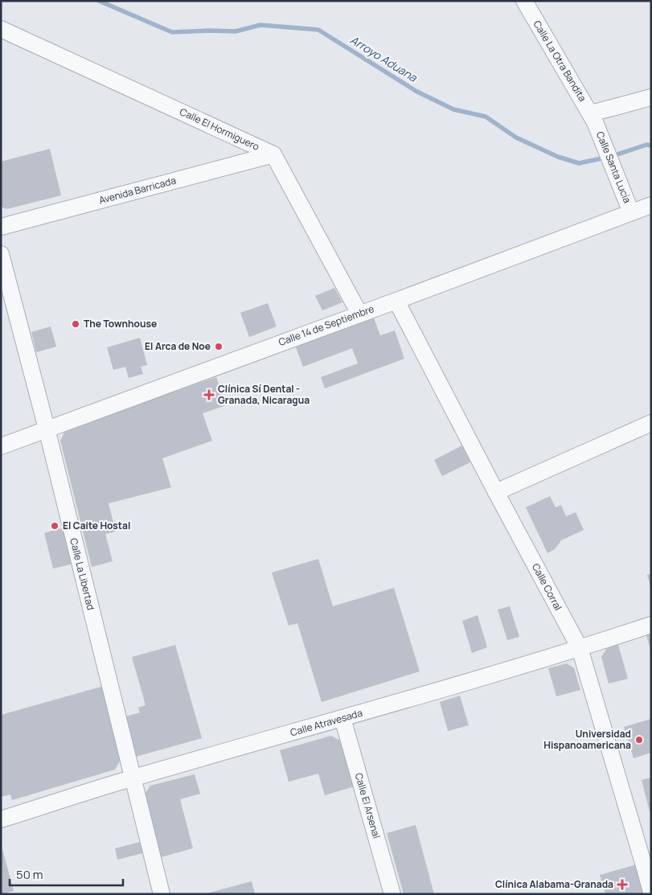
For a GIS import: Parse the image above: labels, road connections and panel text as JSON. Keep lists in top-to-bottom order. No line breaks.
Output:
{"streets":{"street":["Calle La Otra Bandita","Calle El Hormiguero","Calle Santa Lucía","Avenida Barricada","Calle 14 de Septiembre","Calle La Libertad","Calle Corral","Calle Atravesada","Calle El Arsenal"]},"crossings":[["Calle La Otra Bandita","Calle Santa Lucía"],["Calle El Hormiguero","Avenida Barricada"],["Calle Santa Lucía","Calle 14 de Septiembre"],["Calle 14 de Septiembre","Calle La Libertad"],["Calle 14 de Septiembre","Calle Corral"],["Calle La Libertad","Calle Atravesada"],["Calle Corral","Calle Atravesada"],["Calle Atravesada","Calle El Arsenal"]],"water":["Arroyo Aduana"],"places":{"other":["The Townhouse","El Arca de Noe","El Caite Hostal","Universidad Hispanoamericana"],"health":["Clínica Sí Dental - Granada, Nicaragua","Clínica Alabama-Granada"]},"scale_bar":"50 m"}
